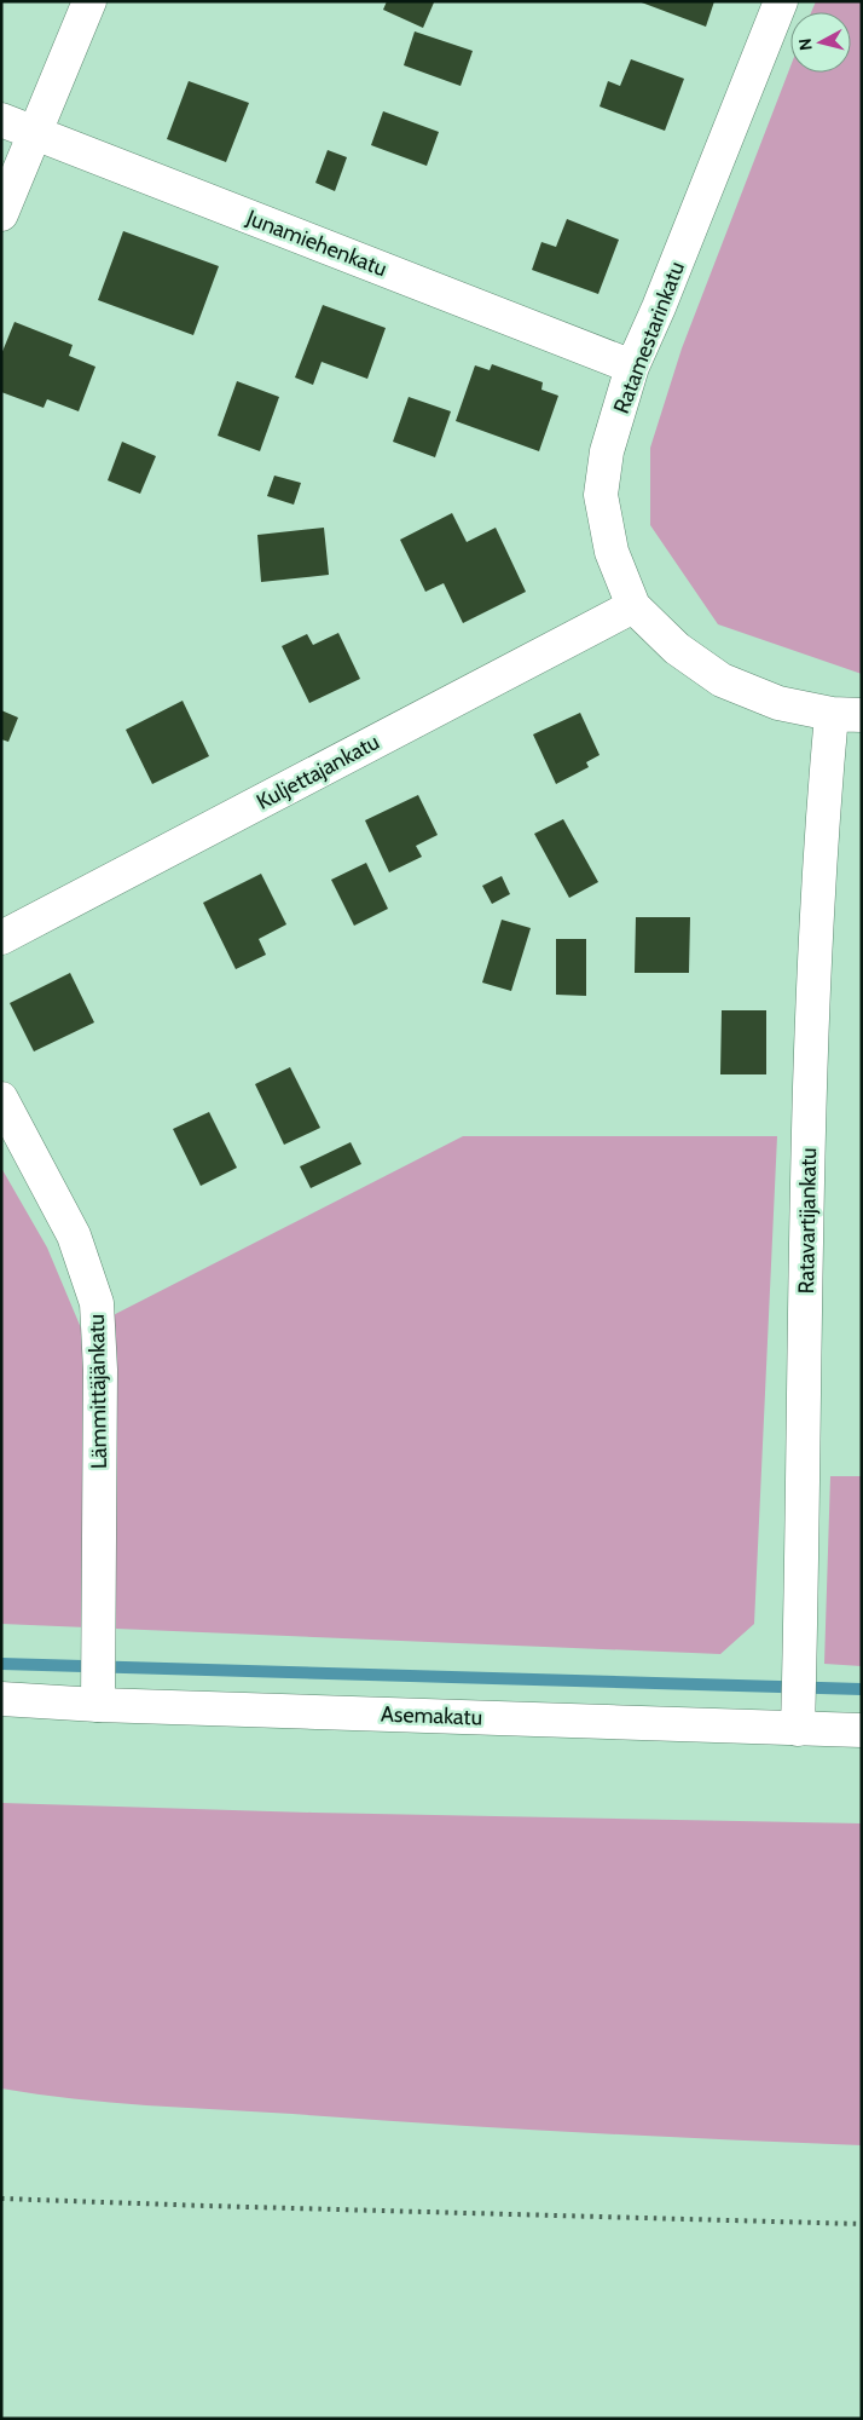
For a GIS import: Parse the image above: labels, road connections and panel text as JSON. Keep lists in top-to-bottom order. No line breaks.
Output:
{"streets":{"street":["Junamiehenkatu","Ratamestarinkatu","Kuljettajankatu","Ratavartijankatu","Lämmittäjänkatu","Asemakatu"]},"crossings":[["Junamiehenkatu","Ratamestarinkatu"],["Ratamestarinkatu","Kuljettajankatu"],["Ratamestarinkatu","Ratavartijankatu"],["Ratavartijankatu","Asemakatu"],["Lämmittäjänkatu","Asemakatu"]],"north":"left"}
